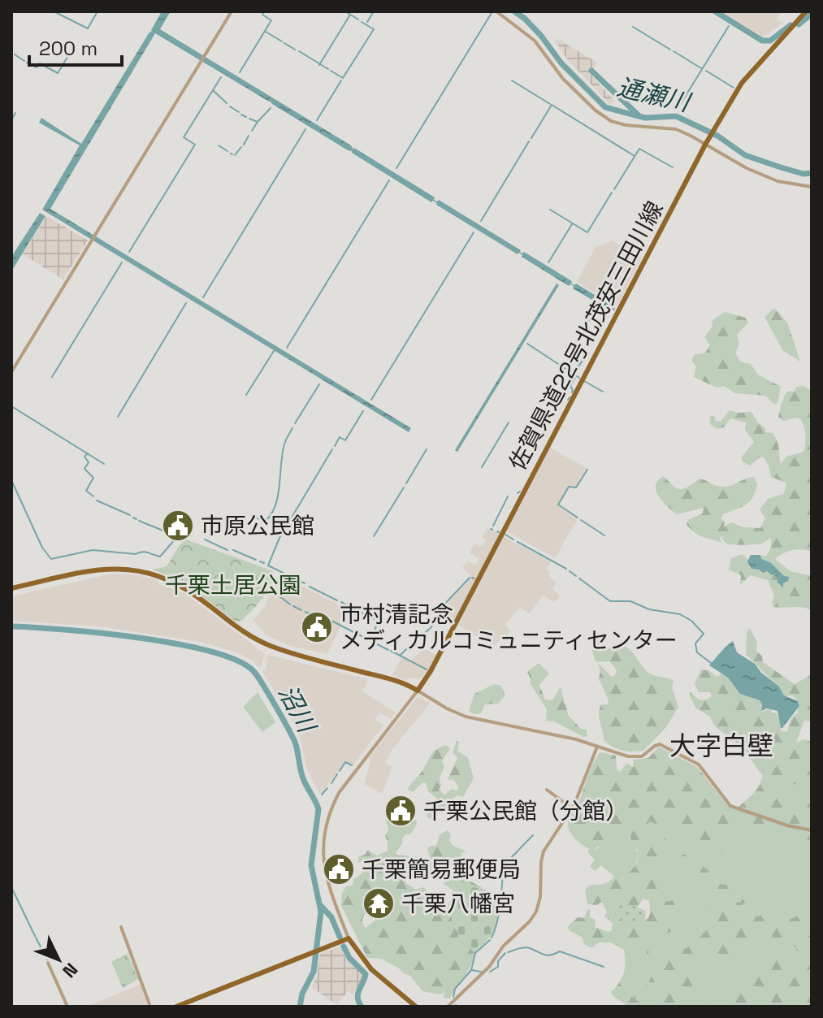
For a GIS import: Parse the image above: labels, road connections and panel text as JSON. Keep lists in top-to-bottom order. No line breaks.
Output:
{"streets":{"main road":["佐賀県道22号北茂安三田川線"]},"districts":["大字白壁"],"water":["通瀬川","沼川"],"parks":["千栗土居公園"],"places":{"public building":["市原公民館","市村清記念 メディカルコミュニティセンター","千栗公民館（分館）","千栗簡易郵便局"],"temple":["千栗八幡宮"]},"scale_bar":"200 m","north":"bottom right"}
